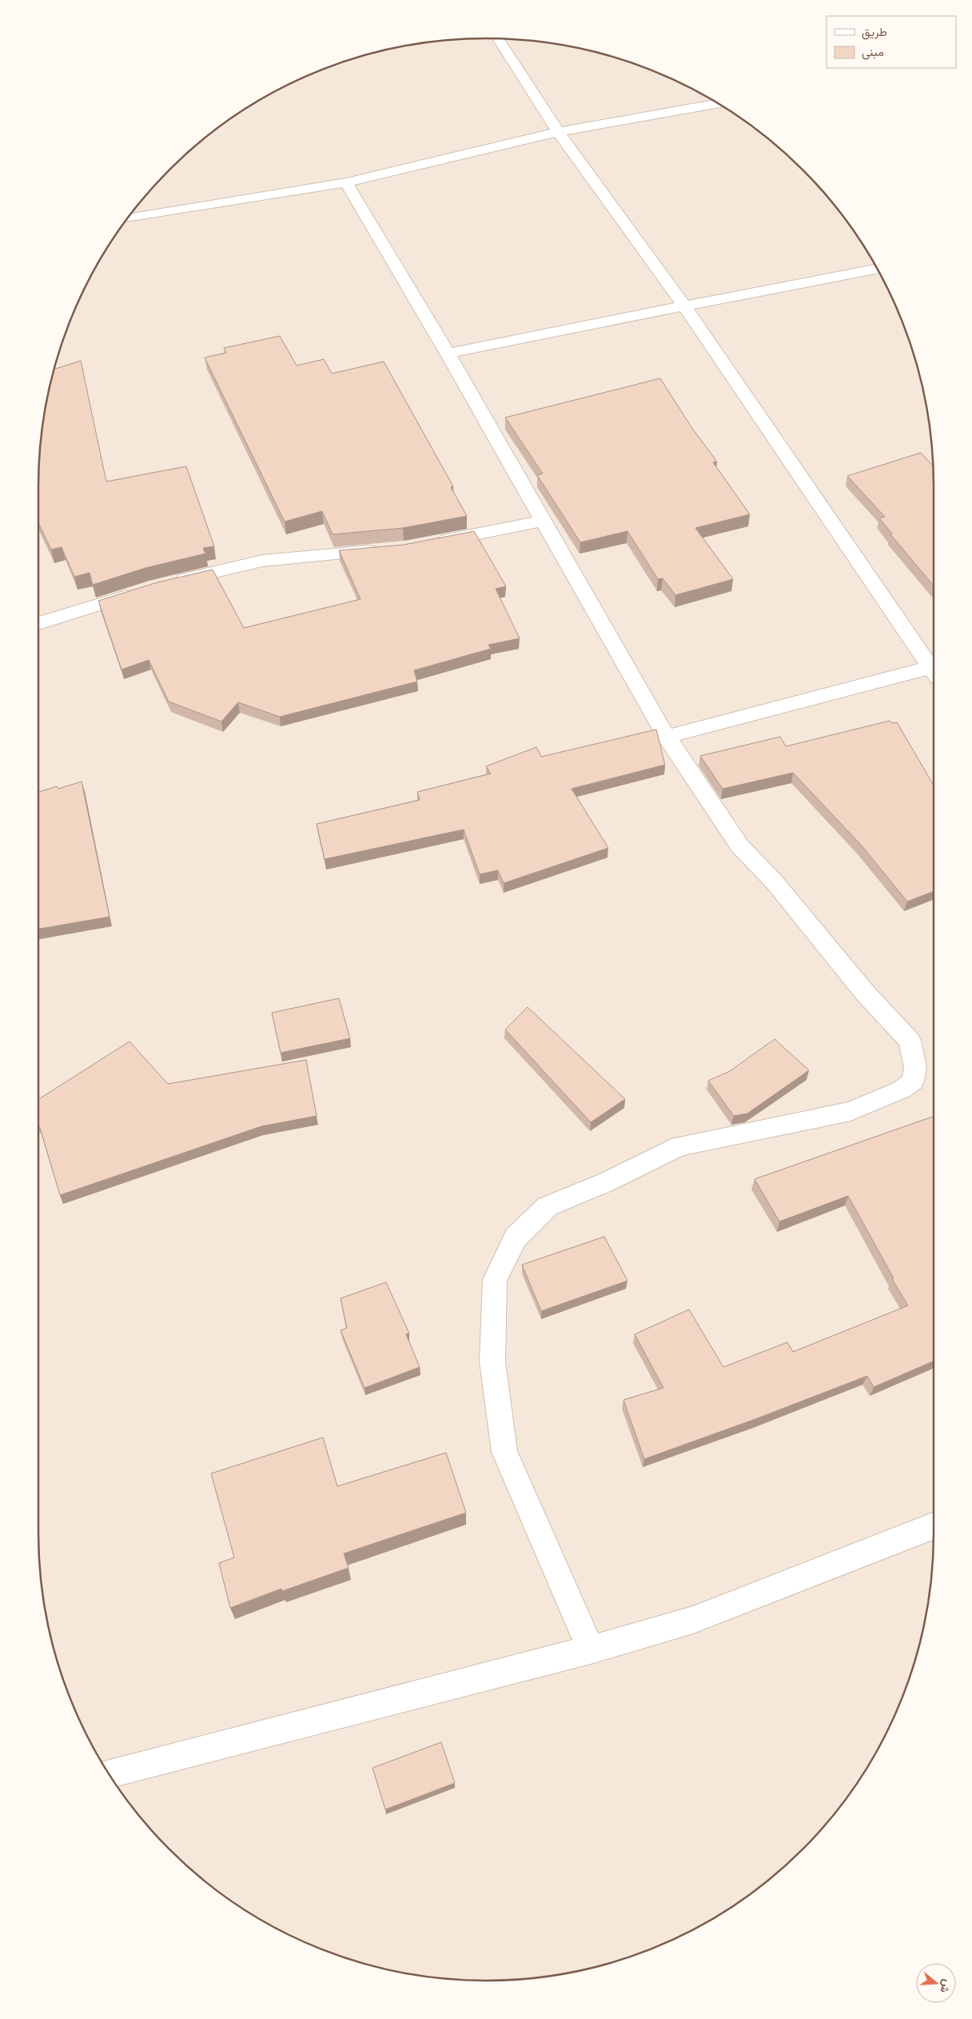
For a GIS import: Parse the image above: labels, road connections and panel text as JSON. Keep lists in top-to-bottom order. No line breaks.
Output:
{"legend":["طريق","مبنى"],"north":"right"}
